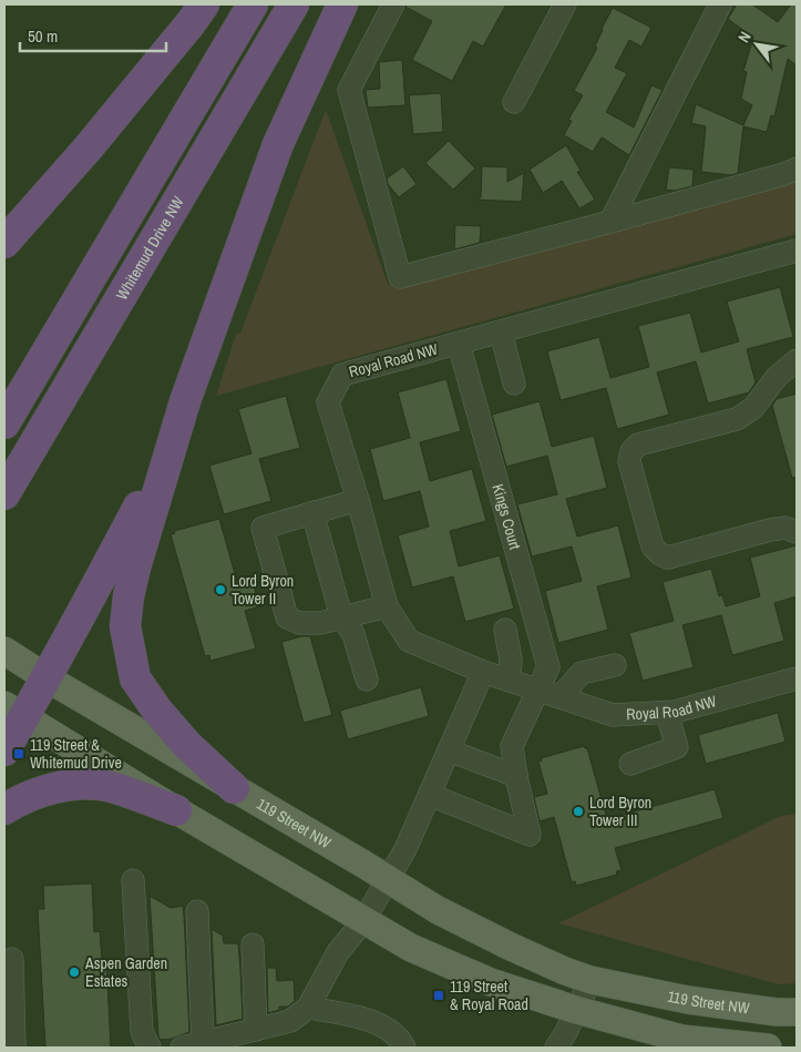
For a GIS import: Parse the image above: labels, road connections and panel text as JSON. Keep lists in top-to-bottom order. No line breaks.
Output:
{"streets":{"highway":["Whitemud Drive NW"],"main road":["119 Street NW"],"street":["Royal Road NW","Kings Court"]},"crossings":[["Royal Road NW","Kings Court"]],"places":{"other":["Lord Byron Tower II","Lord Byron Tower III","Aspen Garden Estates"],"transit":["119 Street & Whitemud Drive","119 Street & Royal Road"]},"scale_bar":"50 m","north":"top left"}
